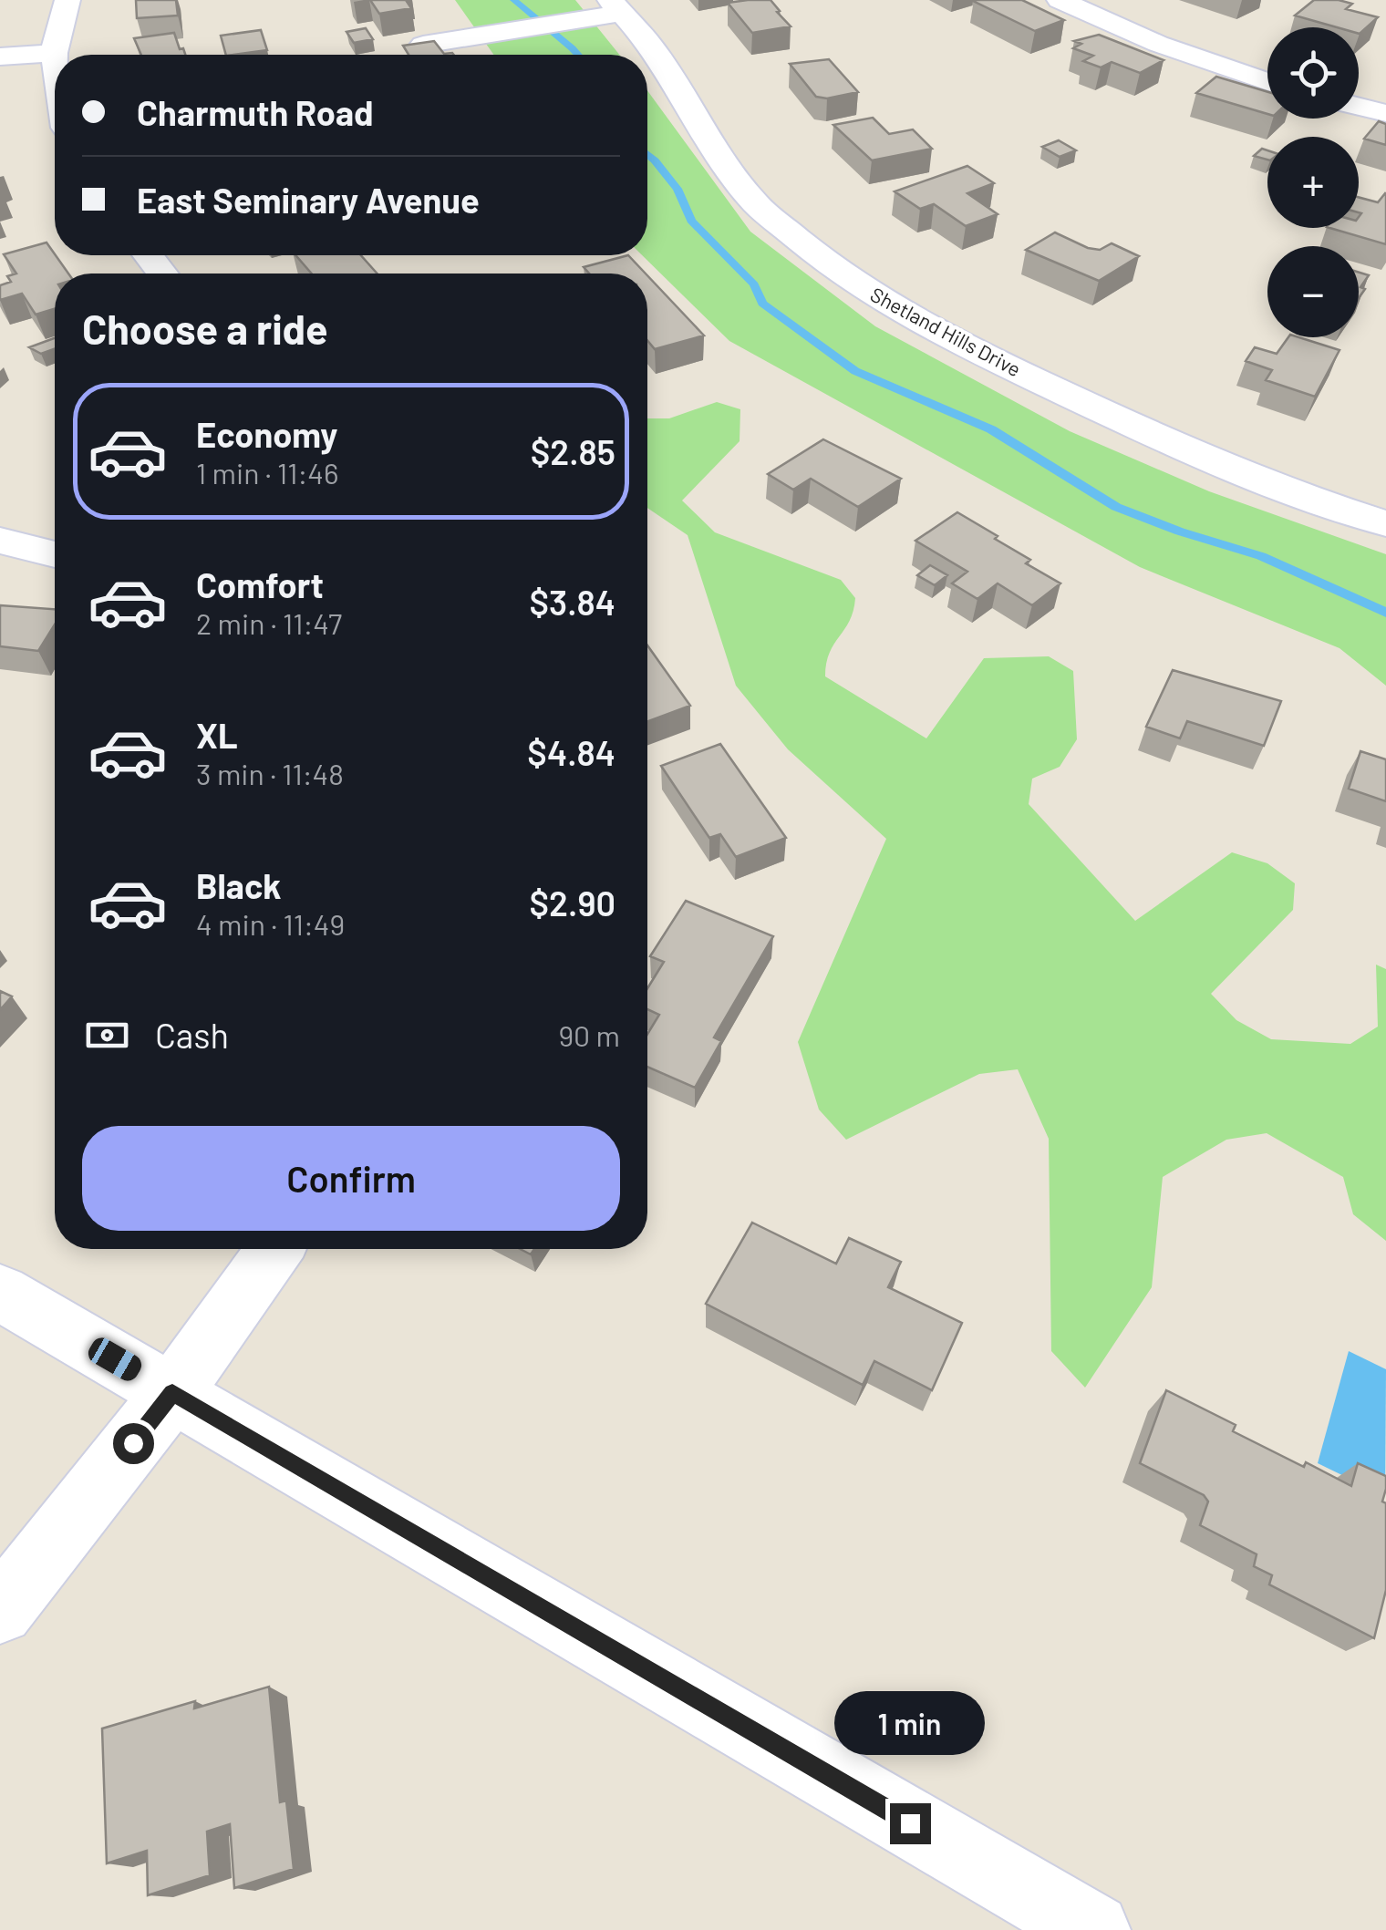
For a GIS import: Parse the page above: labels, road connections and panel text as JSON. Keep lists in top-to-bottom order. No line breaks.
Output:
{"streets":{"street":["Shetland Hills Drive"]},"page":{"map_buttons":["+","−"],"banner":["Charmuth Road","East Seminary Avenue"],"heading":"Choose a ride","list":[{"name":"Economy","note":"1 min · 11:46","value":"$2.85"},{"name":"Comfort","note":"2 min · 11:47","value":"$3.84"},{"name":"XL","note":"3 min · 11:48","value":"$4.84"},{"name":"Black","note":"4 min · 11:49","value":"$2.90"}],"pay":["Cash","90 m"],"buttons":"Confirm","bubble":"1 min"}}
